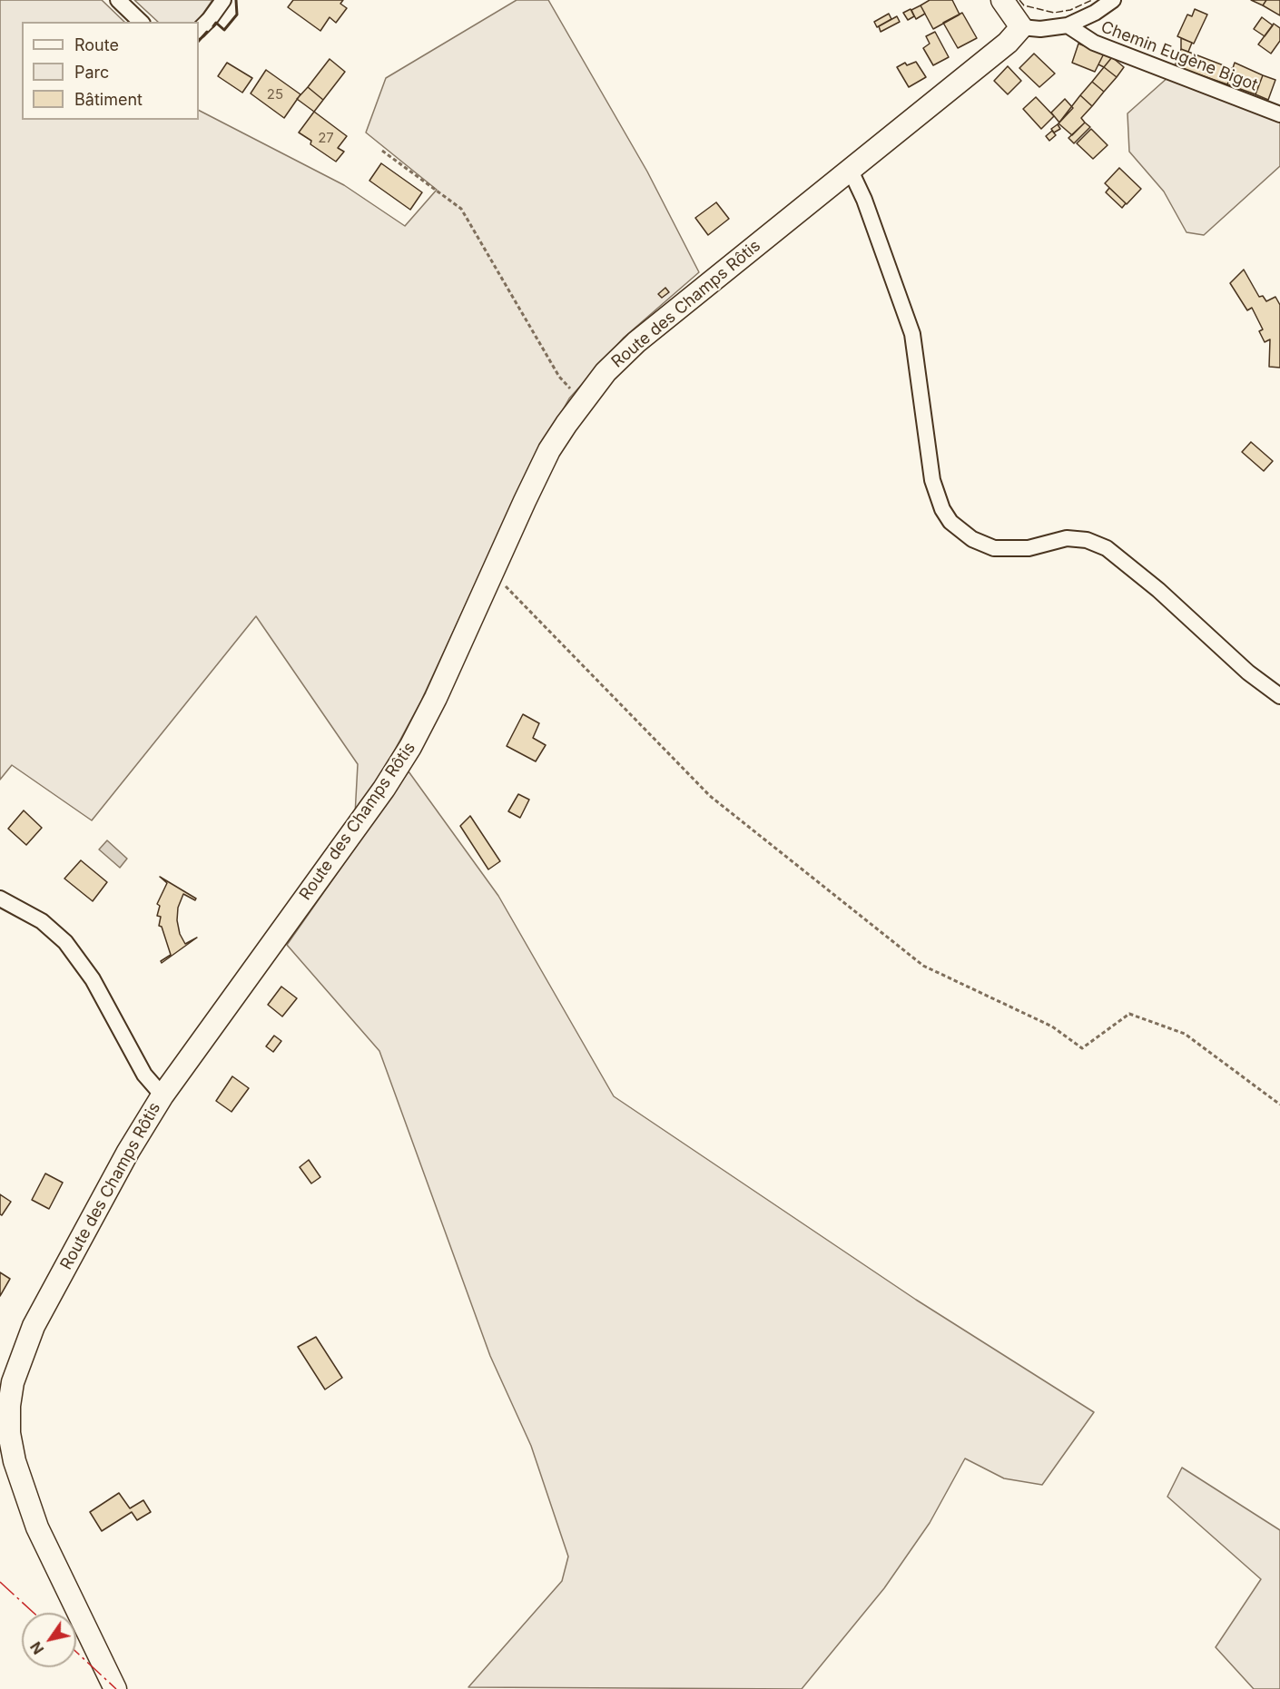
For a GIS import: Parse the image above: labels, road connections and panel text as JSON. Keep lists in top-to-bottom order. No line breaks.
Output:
{"streets":{"street":["Chemin Eugène Bigot","Route des Champs Rôtis"]},"house_numbers":["25","27"],"legend":["Route","Parc","Bâtiment"],"north":"bottom left"}
